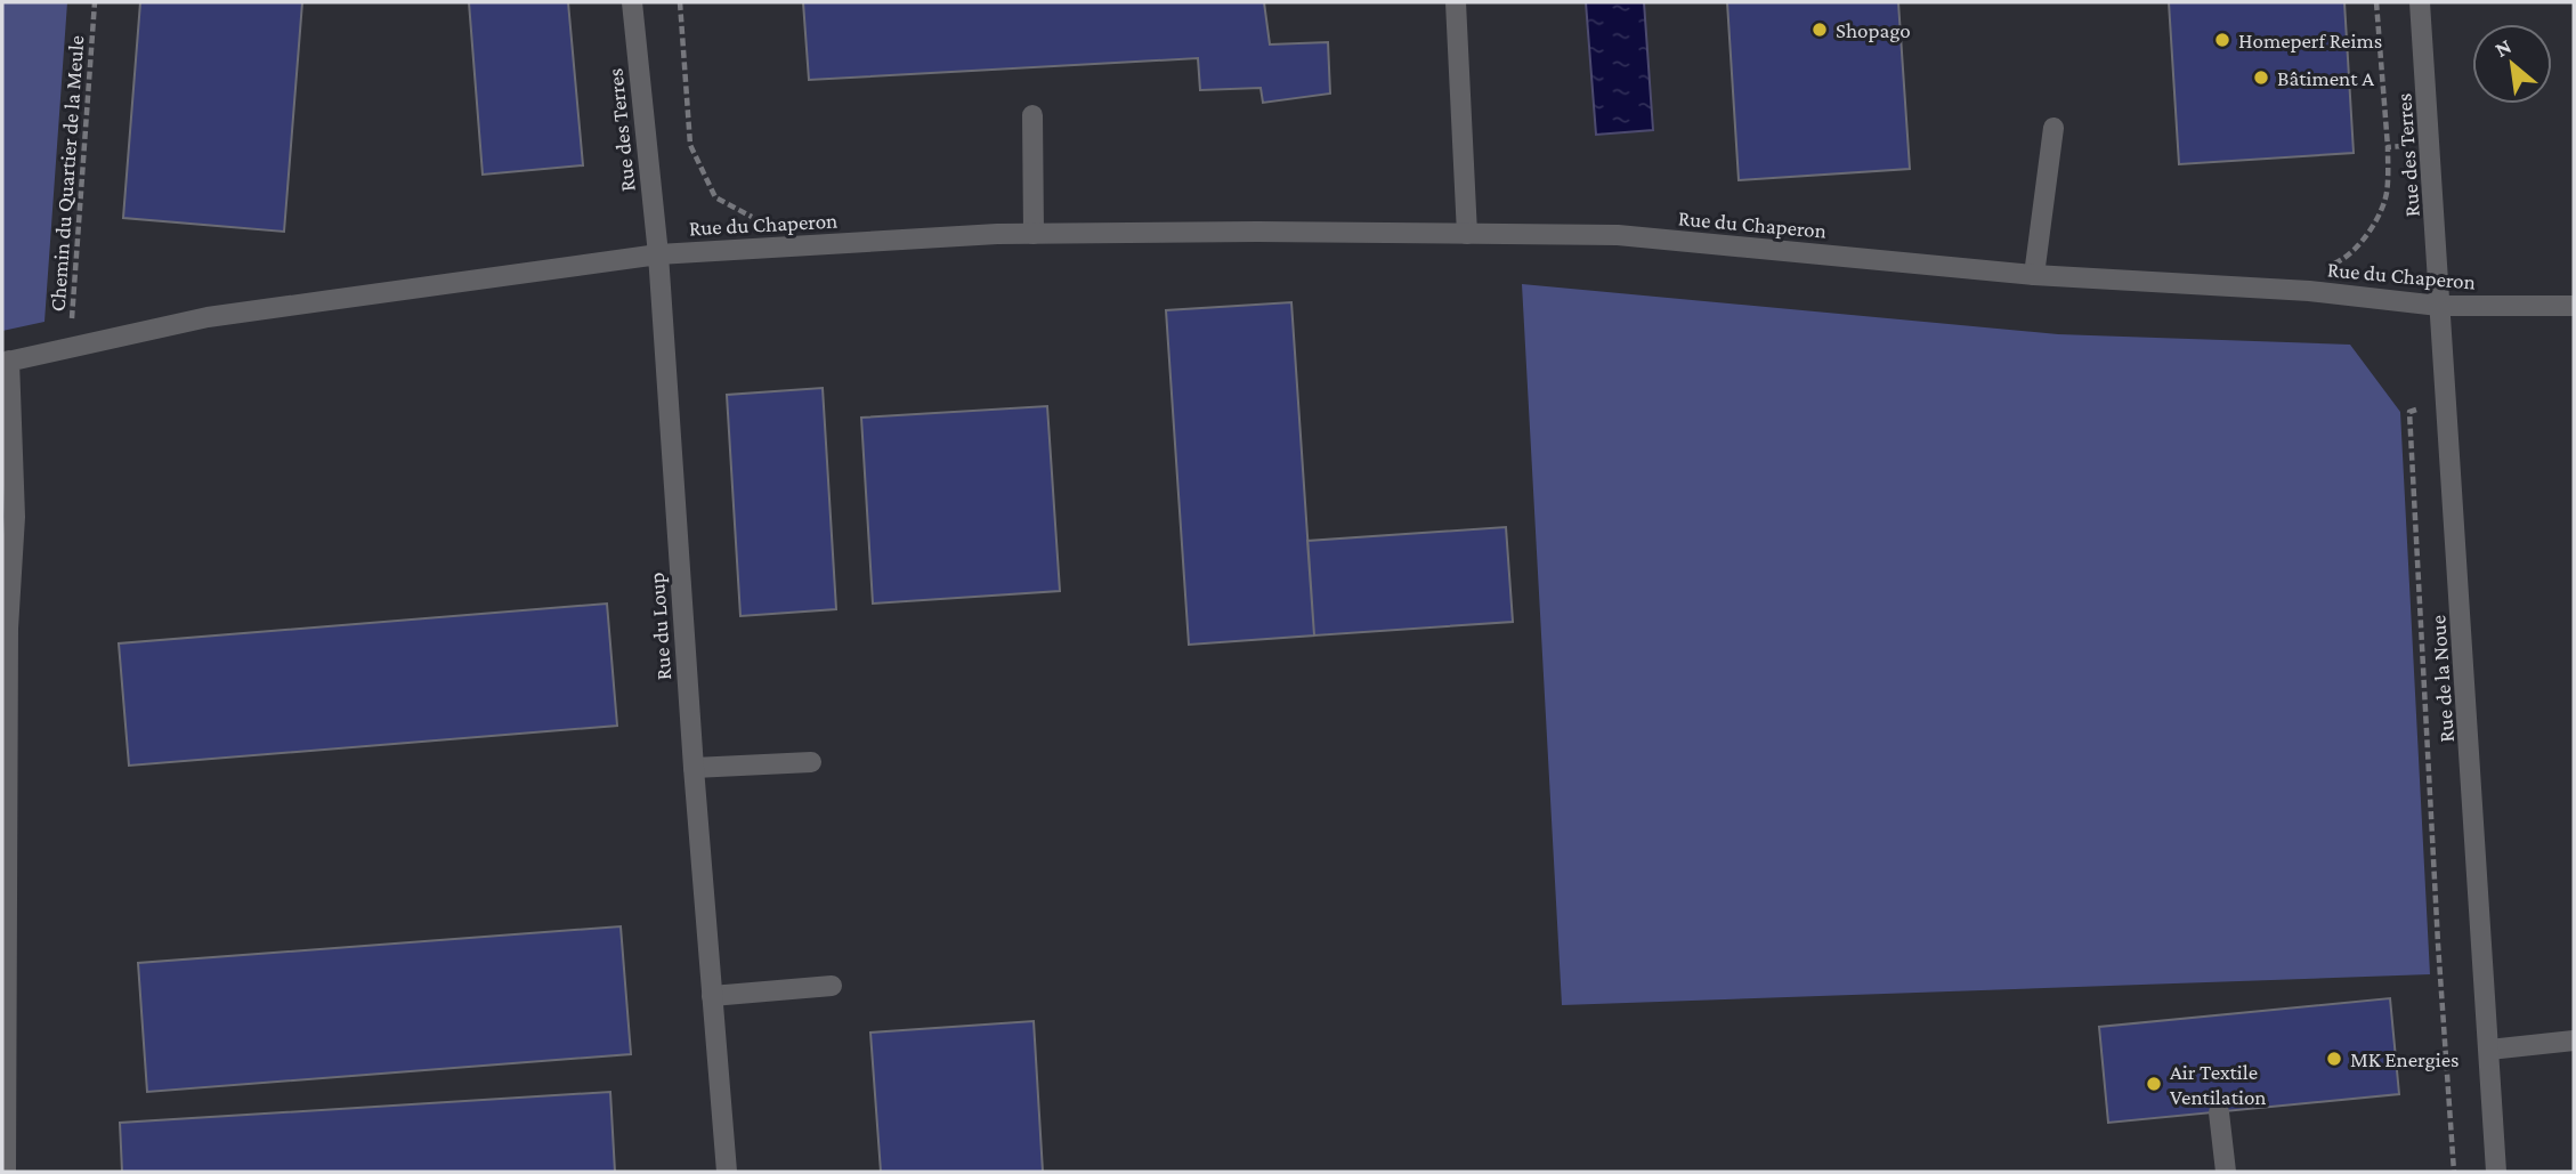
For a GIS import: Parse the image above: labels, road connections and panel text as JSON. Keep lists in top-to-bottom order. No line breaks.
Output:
{"streets":{"street":["Rue des Terres","Rue du Chaperon","Rue du Loup","Rue de la Noue"],"path":["Chemin du Quartier de la Meule"]},"crossings":[["Rue des Terres","Rue du Chaperon"],["Rue des Terres","Rue du Loup"],["Rue des Terres","Rue de la Noue"],["Chemin du Quartier de la Meule","Rue du Chaperon"],["Rue du Chaperon","Rue du Loup"],["Rue du Chaperon","Rue de la Noue"]],"places":["Shopago","Homeperf Reims","Bâtiment A","MK Energies","Air Textile Ventilation"],"north":"top left"}
